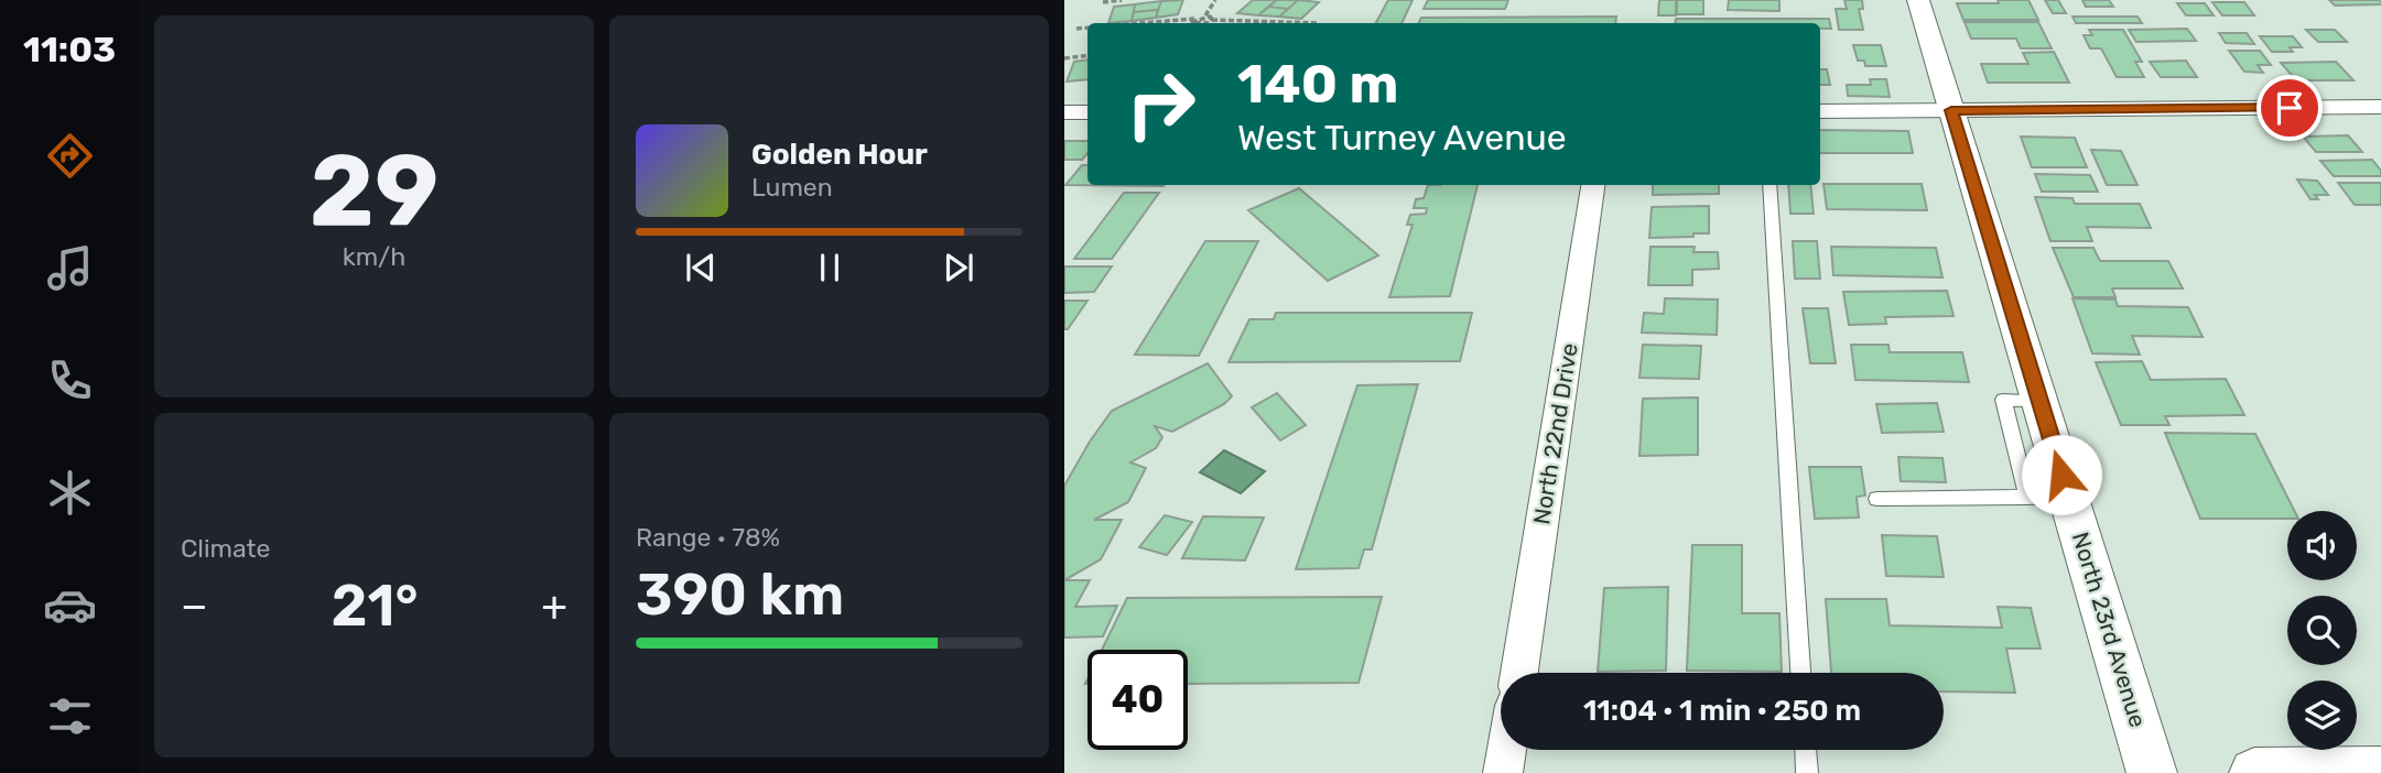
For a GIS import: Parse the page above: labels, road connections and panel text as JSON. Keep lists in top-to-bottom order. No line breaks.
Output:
{"streets":{"street":["North 22nd Drive","North 23rd Avenue"]},"page":{"tabs":"11:03","tile":[["29","km/h"],"Climate",["Range · 78%","390 km"]],"turn":["140 m","West Turney Avenue"],"song":["Golden Hour","Lumen"],"heat":["−","21°","+"],"limit":"40","trip":"11:04 · 1 min · 250 m"}}
